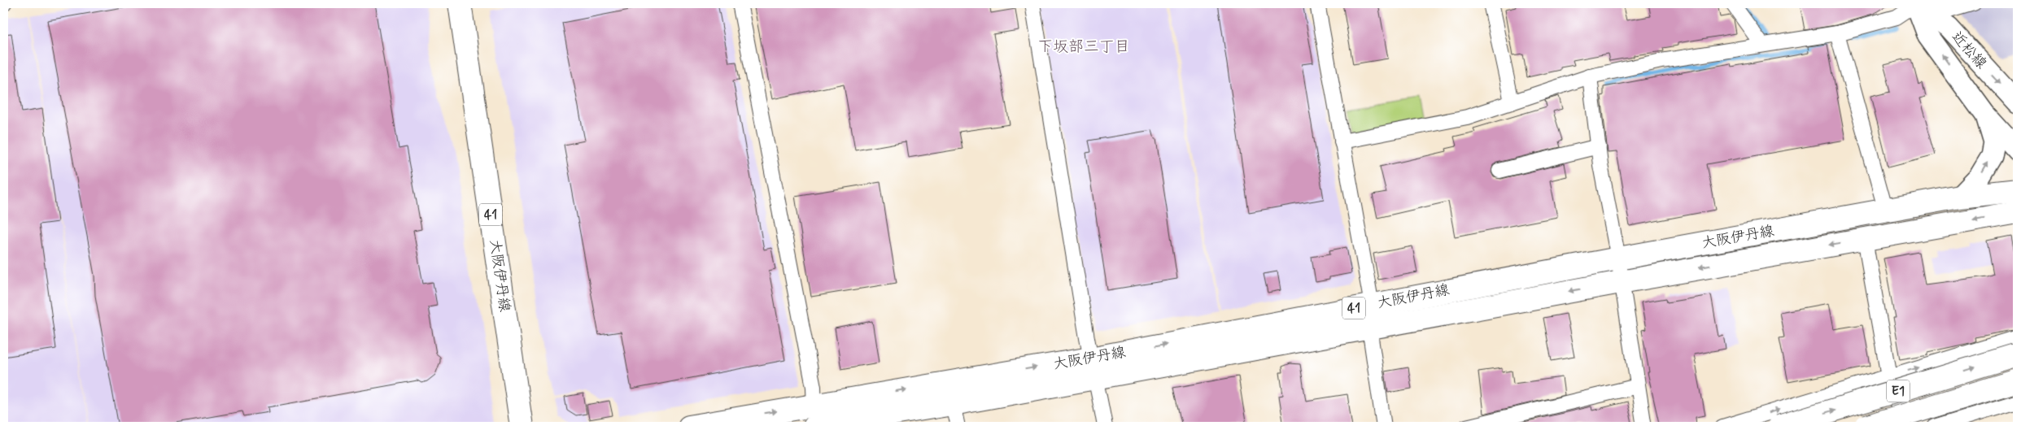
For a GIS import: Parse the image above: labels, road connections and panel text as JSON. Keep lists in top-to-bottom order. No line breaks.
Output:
{"streets":{"main road":["41","大阪伊丹線","E1"],"street":["近松線"]},"districts":["下坂部三丁目"]}
